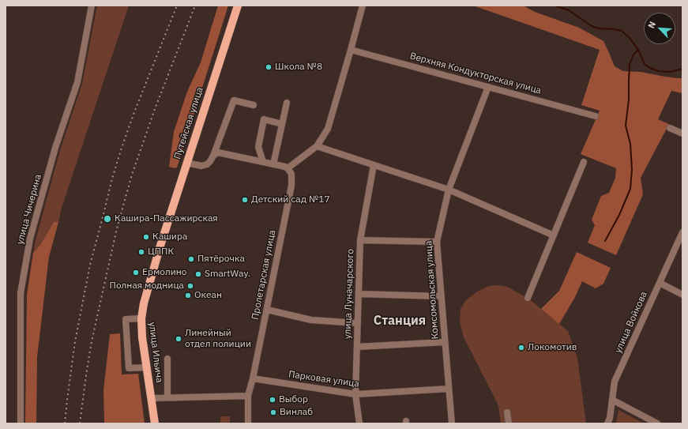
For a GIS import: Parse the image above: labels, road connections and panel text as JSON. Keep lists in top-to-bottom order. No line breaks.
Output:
{"streets":{"main road":["Путейская улица","улица Ильича"],"street":["Верхняя Кондукторская улица","улица Чичерина","Пролетарская улица","Комсомольская улица","улица Луначарского","улица Войкова","Парковая улица"]},"crossings":[["Верхняя Кондукторская улица","Комсомольская улица"],["Путейская улица","улица Ильича"],["Пролетарская улица","Парковая улица"],["Комсомольская улица","Парковая улица"],["улица Луначарского","Парковая улица"]],"districts":["Станция"],"places":["Школа №8","Детский сад №17","Кашира-Пассажирская","Кашира","ЦППК","Пятёрочка","Ермолино","SmartWay.","Полная модница","Океан","Линейный отдел полиции","Локомотив","Выбор","Винлаб"],"north":"top left"}
